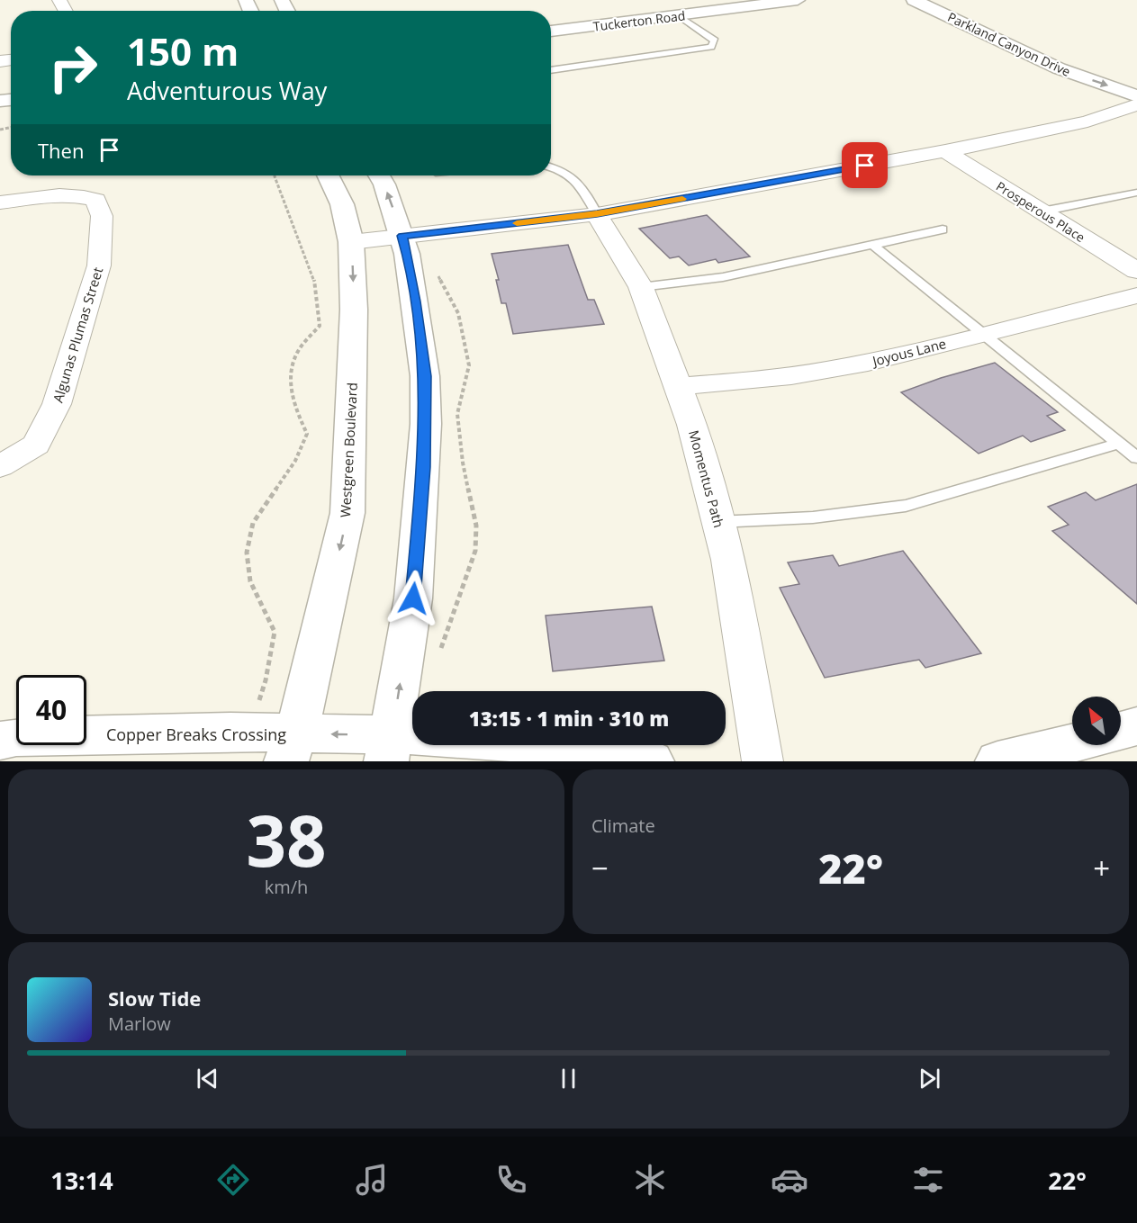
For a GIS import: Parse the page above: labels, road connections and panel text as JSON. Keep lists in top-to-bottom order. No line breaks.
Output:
{"streets":{"street":["Tuckerton Road","Parkland Canyon Drive","Prosperous Place","Algunas Plumas Street","Joyous Lane","Westgreen Boulevard","Momentus Path","Copper Breaks Crossing"]},"crossings":[["Joyous Lane","Momentus Path"],["Westgreen Boulevard","Copper Breaks Crossing"]],"north":"top left","page":{"turn":["150 m","Adventurous Way"],"then":"Then","limit":"40","trip":"13:15 · 1 min · 310 m","tile":[["38","km/h"],"Climate"],"heat":["−","22°","+"],"song":["Slow Tide","Marlow"],"tabs":["13:14","22°"]}}
